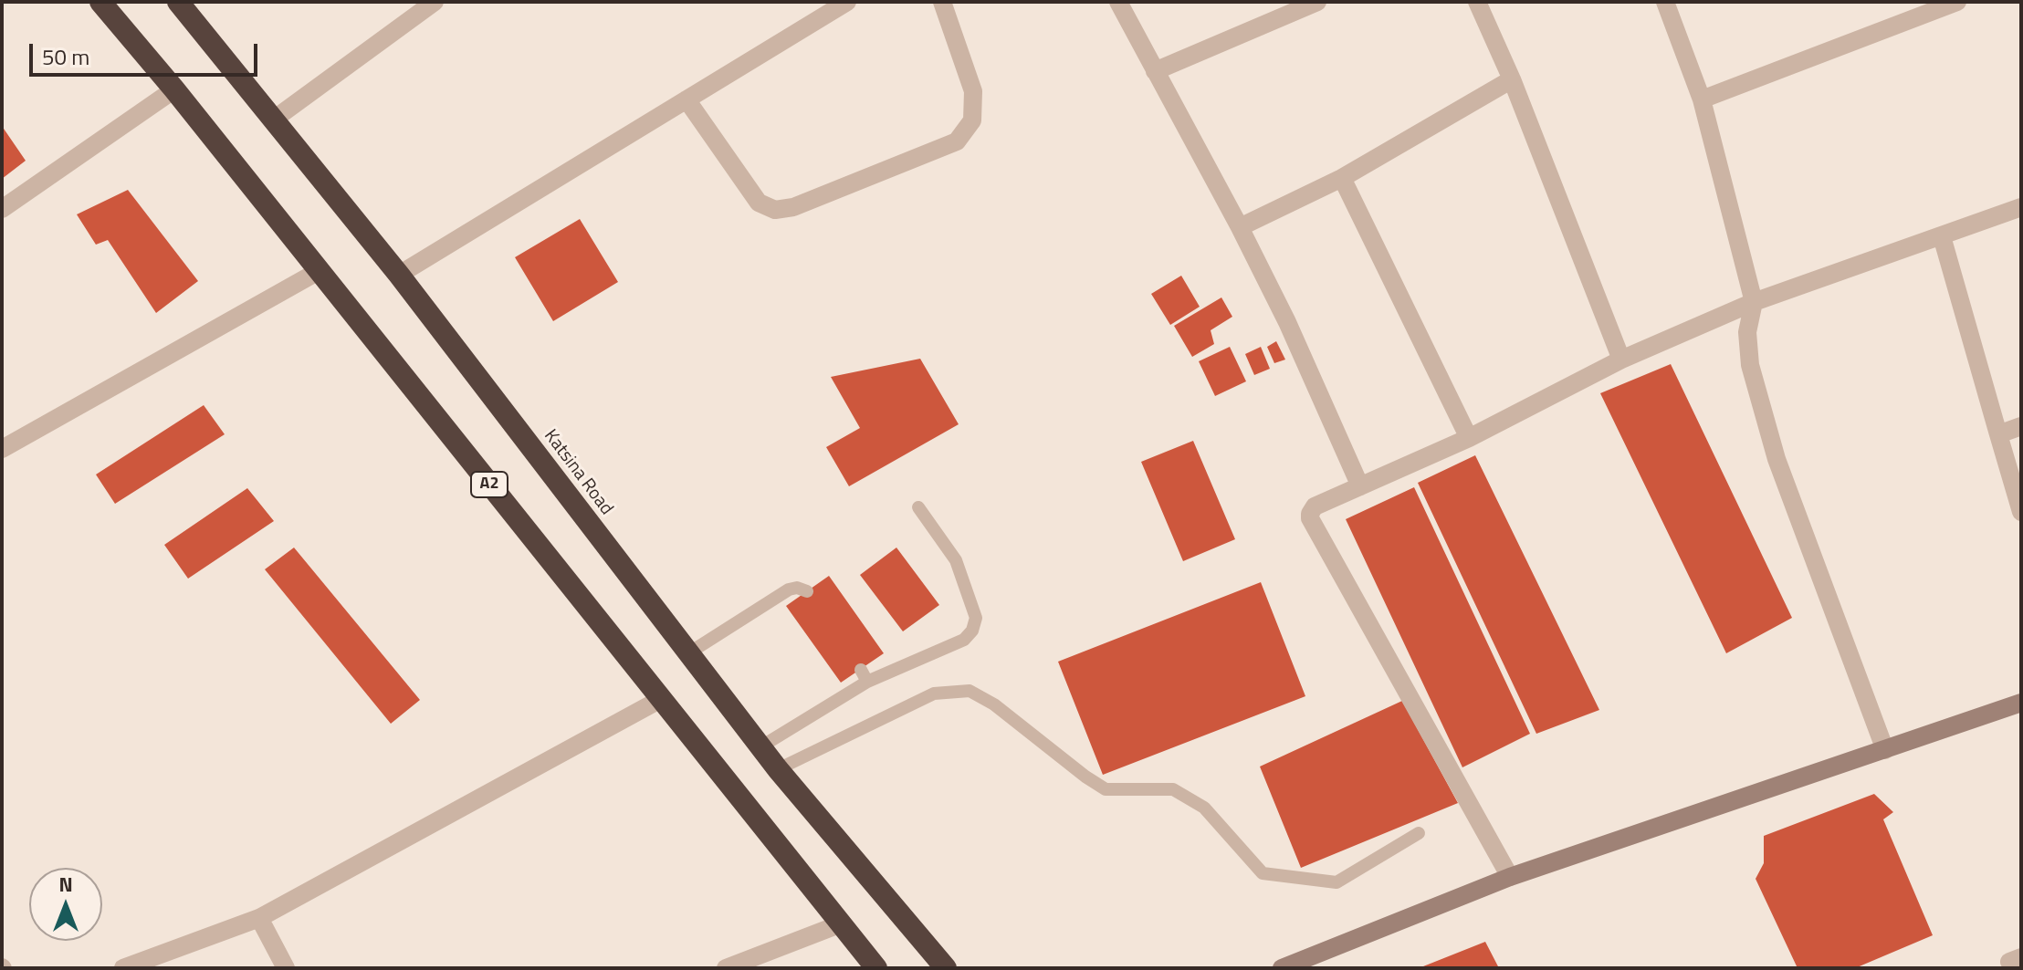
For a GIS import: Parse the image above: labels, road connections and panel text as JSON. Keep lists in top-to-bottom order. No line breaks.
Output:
{"streets":{"highway":["Katsina Road","A2"]},"scale_bar":"50 m","north":"top"}
